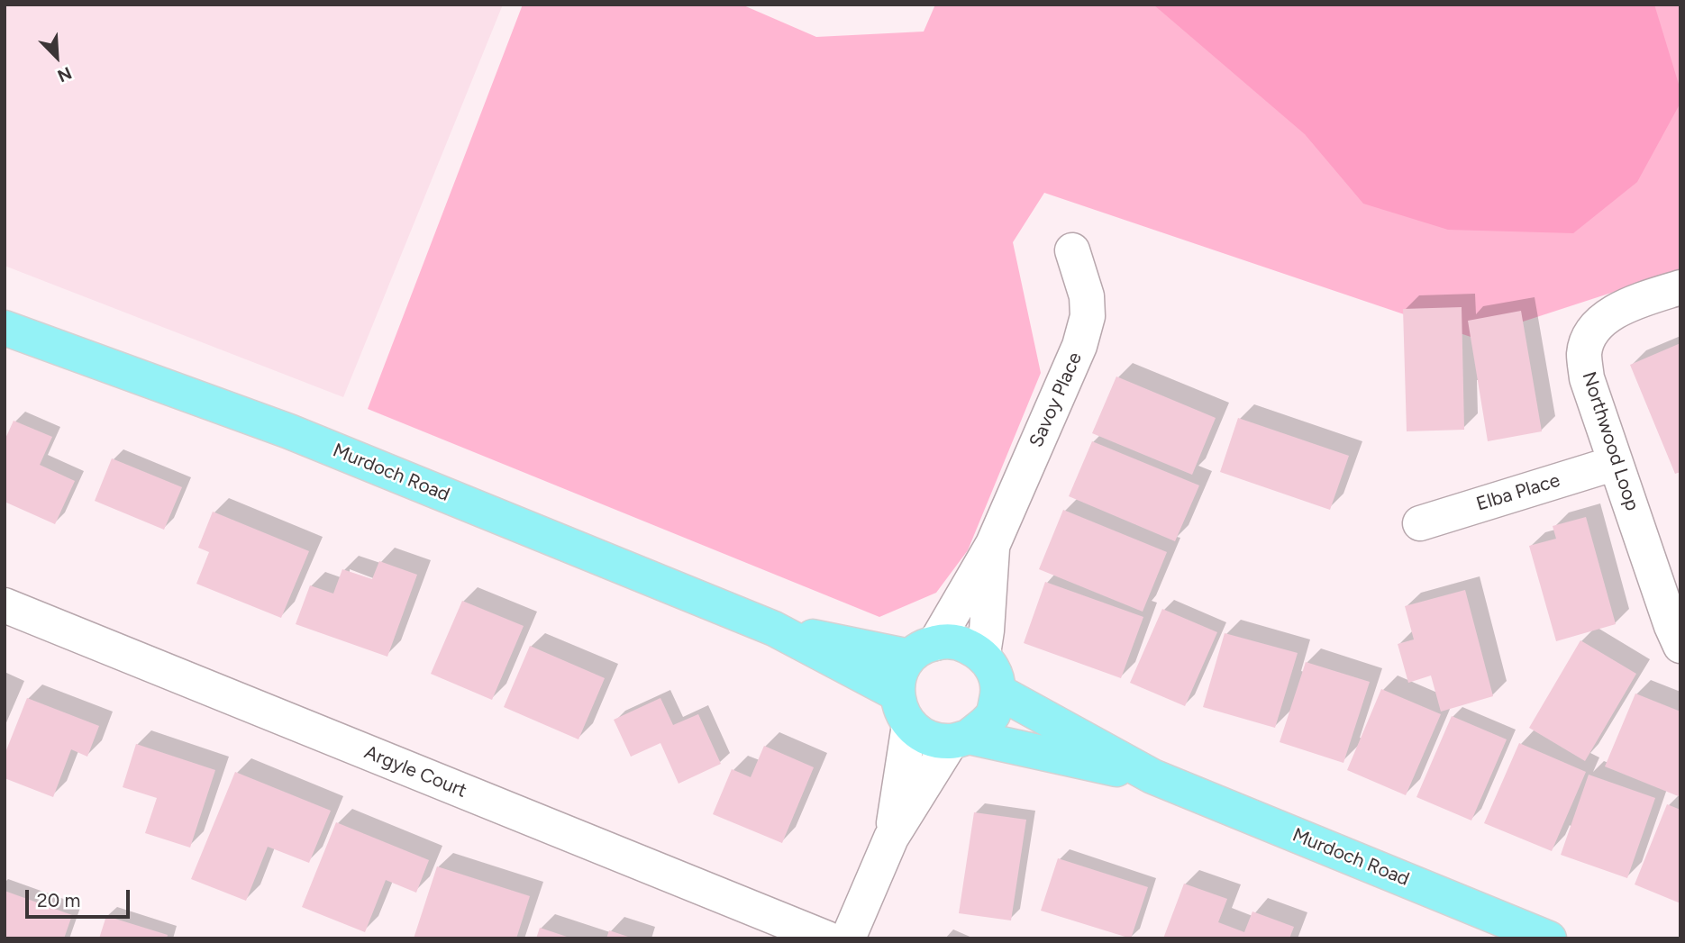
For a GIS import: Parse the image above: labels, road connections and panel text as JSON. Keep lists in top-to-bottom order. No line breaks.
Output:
{"streets":{"main road":["Murdoch Road"],"street":["Savoy Place","Northwood Loop","Elba Place","Argyle Court"]},"crossings":[["Savoy Place","Murdoch Road"],["Northwood Loop","Elba Place"]],"scale_bar":"20 m","north":"bottom right"}
